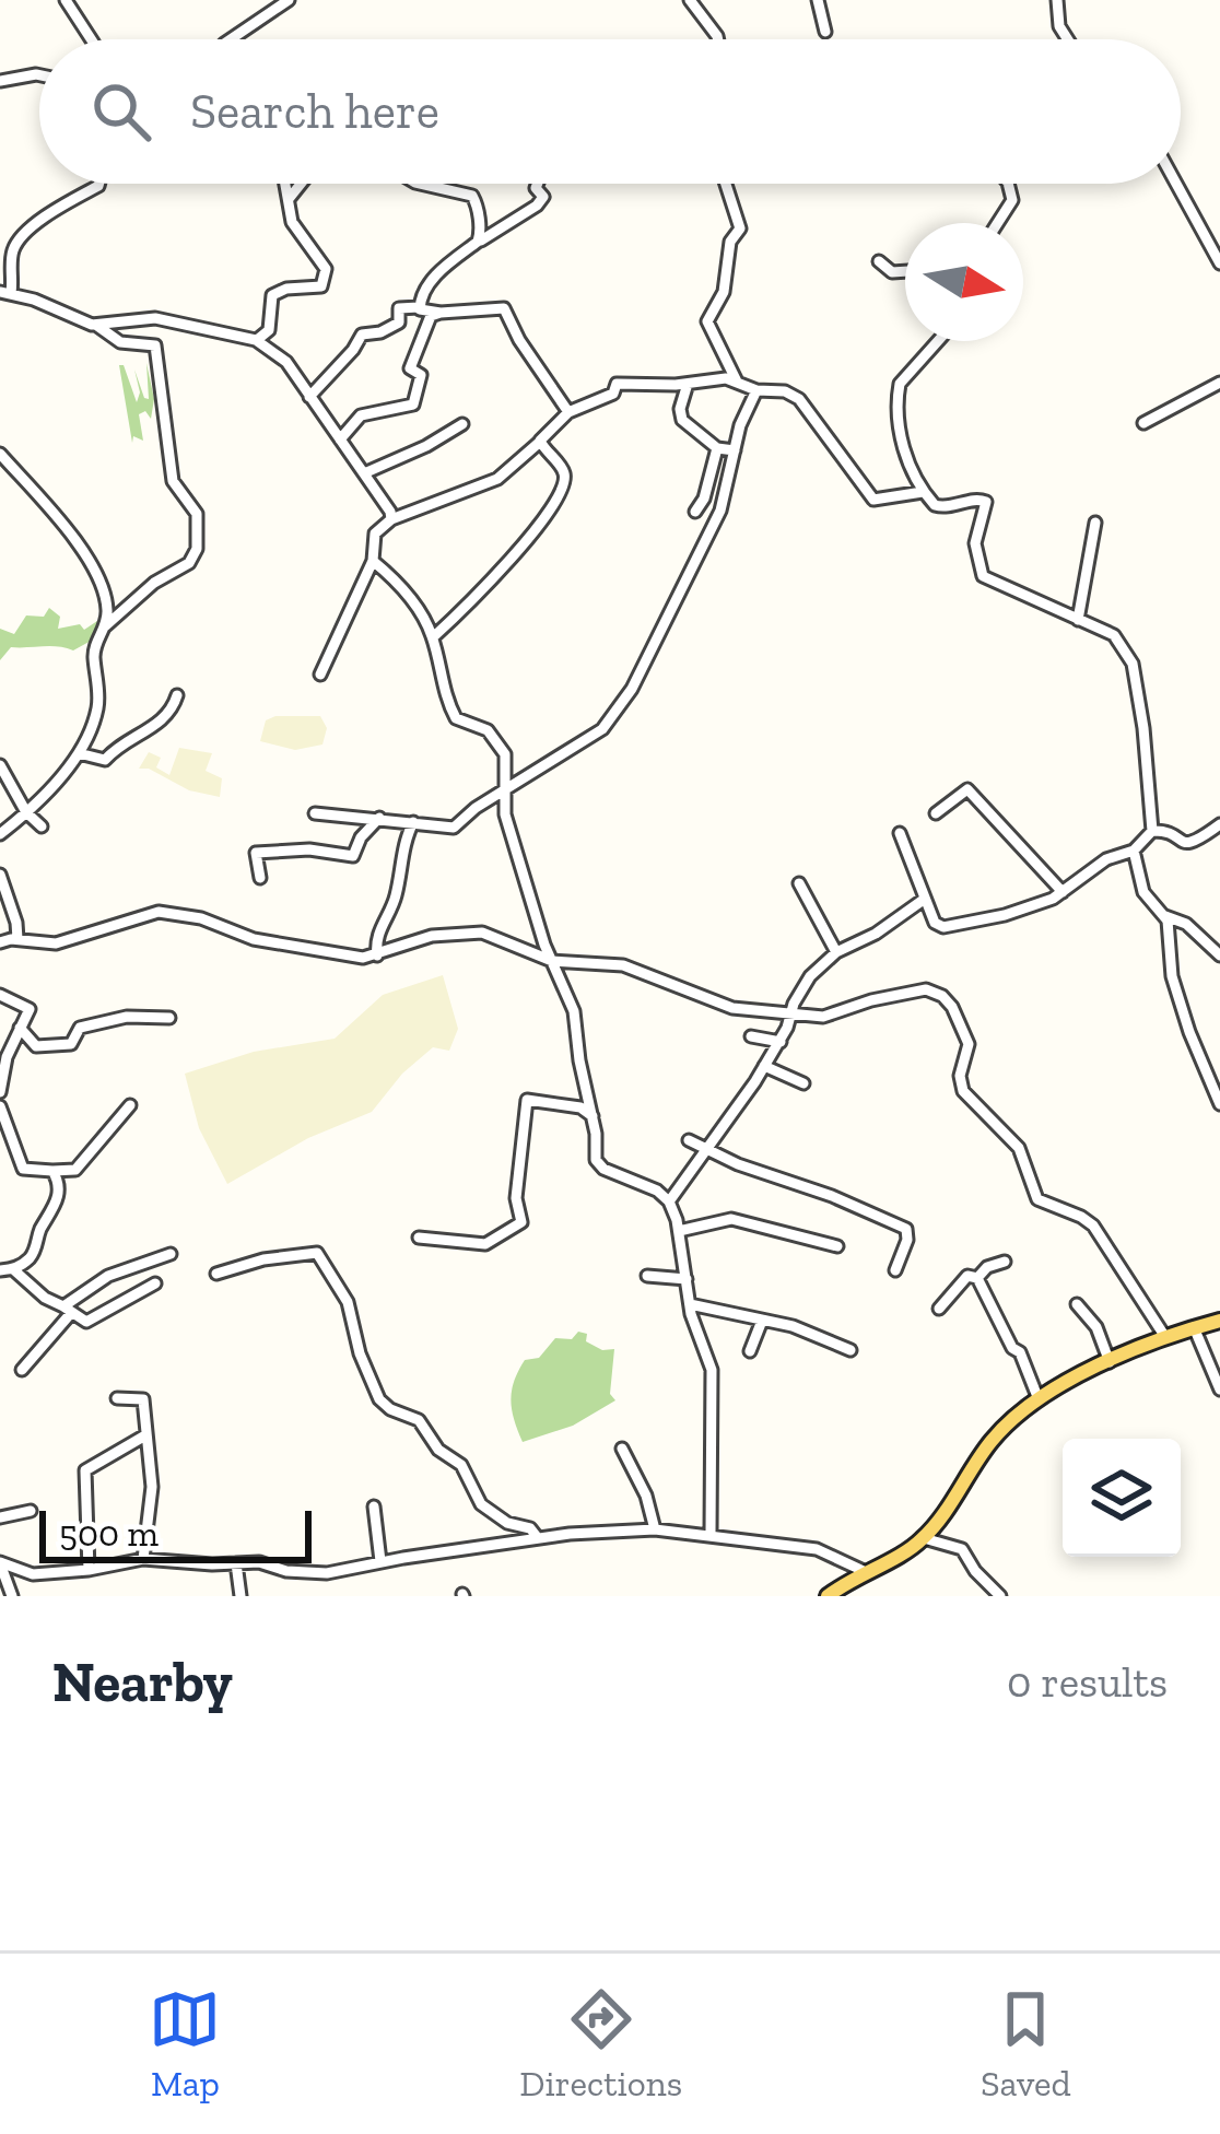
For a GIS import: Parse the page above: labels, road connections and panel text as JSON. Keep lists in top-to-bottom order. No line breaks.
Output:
{"scale_bar":"500 m","north":"right","page":{"search":"Search here","scale":"500 m","heading":["Nearby","0 results"],"nav":["Map","Directions","Saved"]}}
